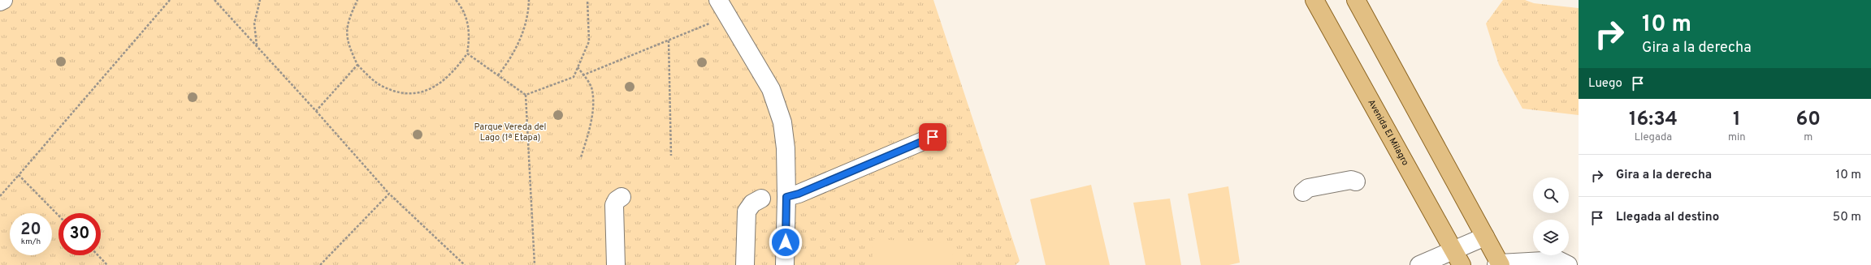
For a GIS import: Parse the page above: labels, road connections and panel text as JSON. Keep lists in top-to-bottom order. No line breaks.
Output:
{"streets":{"main road":["Avenida El Milagro"]},"parks":["Parque Vereda del Lago (1ª Etapa)"],"page":{"turn":["10 m","Gira a la derecha"],"then":"Luego","eta":["16:34","Llegada","1","min","60","m"],"list":[{"name":"Gira a la derecha","value":"10 m"},{"name":"Llegada al destino","value":"50 m"}],"speed":"20 km/h","limit":"30"}}
